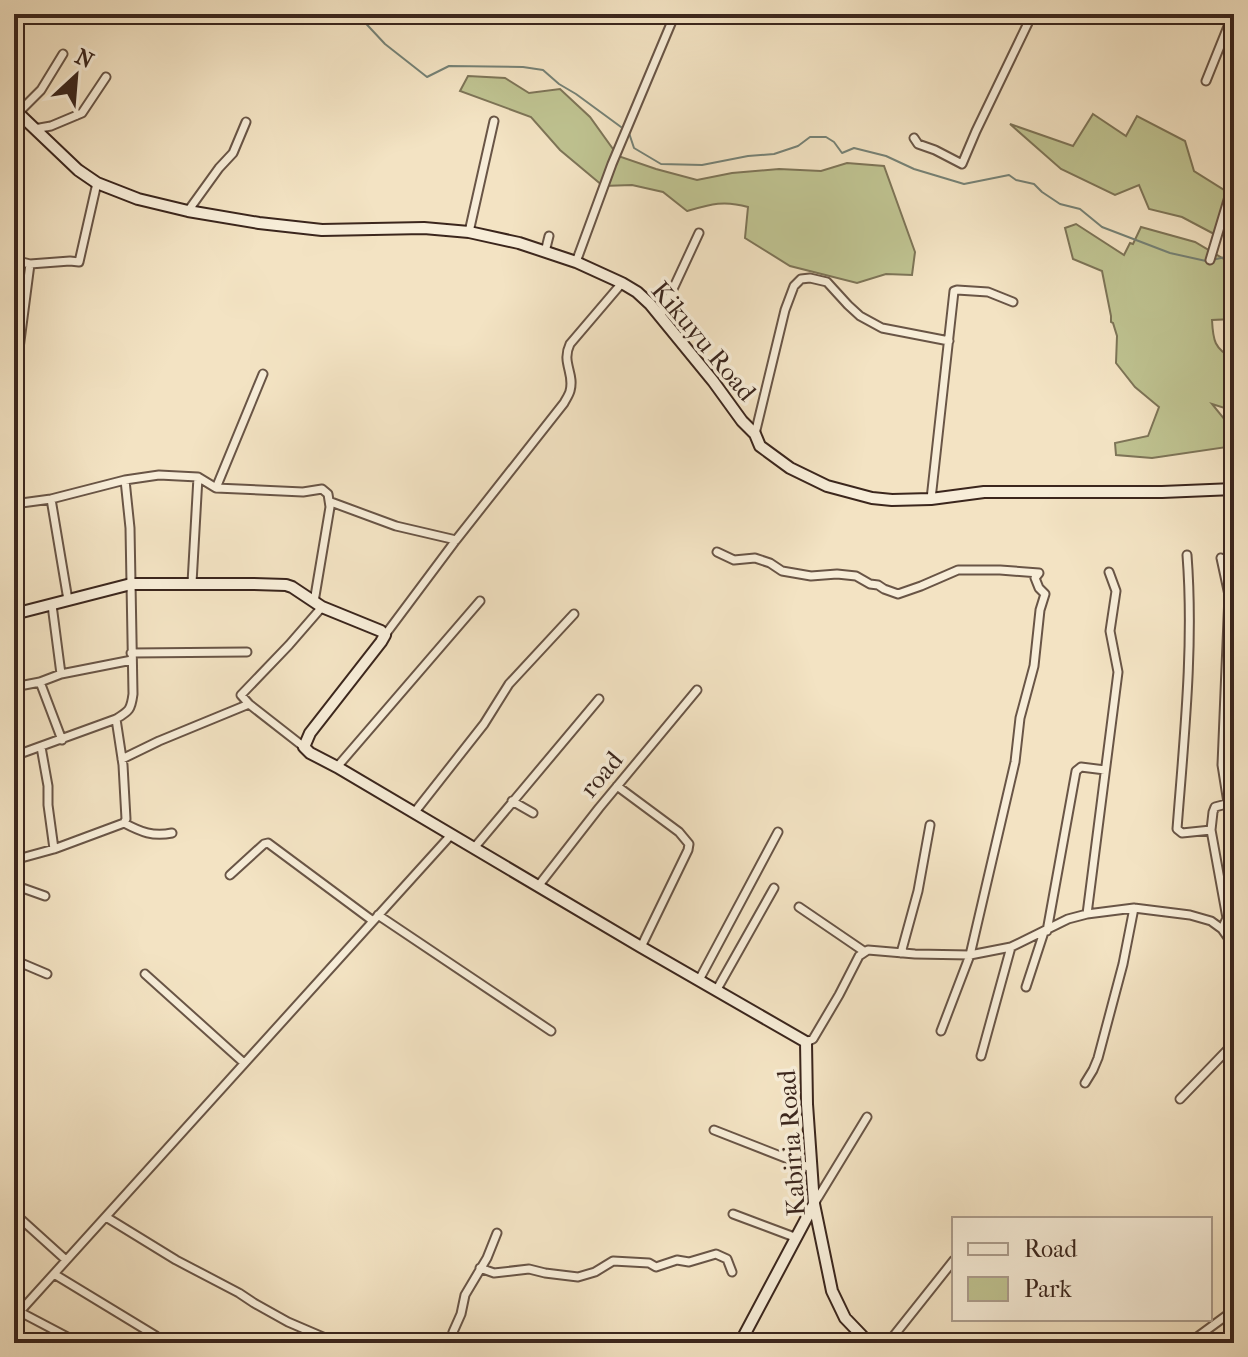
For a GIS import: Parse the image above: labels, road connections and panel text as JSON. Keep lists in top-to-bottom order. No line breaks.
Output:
{"streets":{"main road":["Kikuyu Road","Kabiria Road"],"street":["road"]},"legend":["Road","Park"],"north":"top right"}
